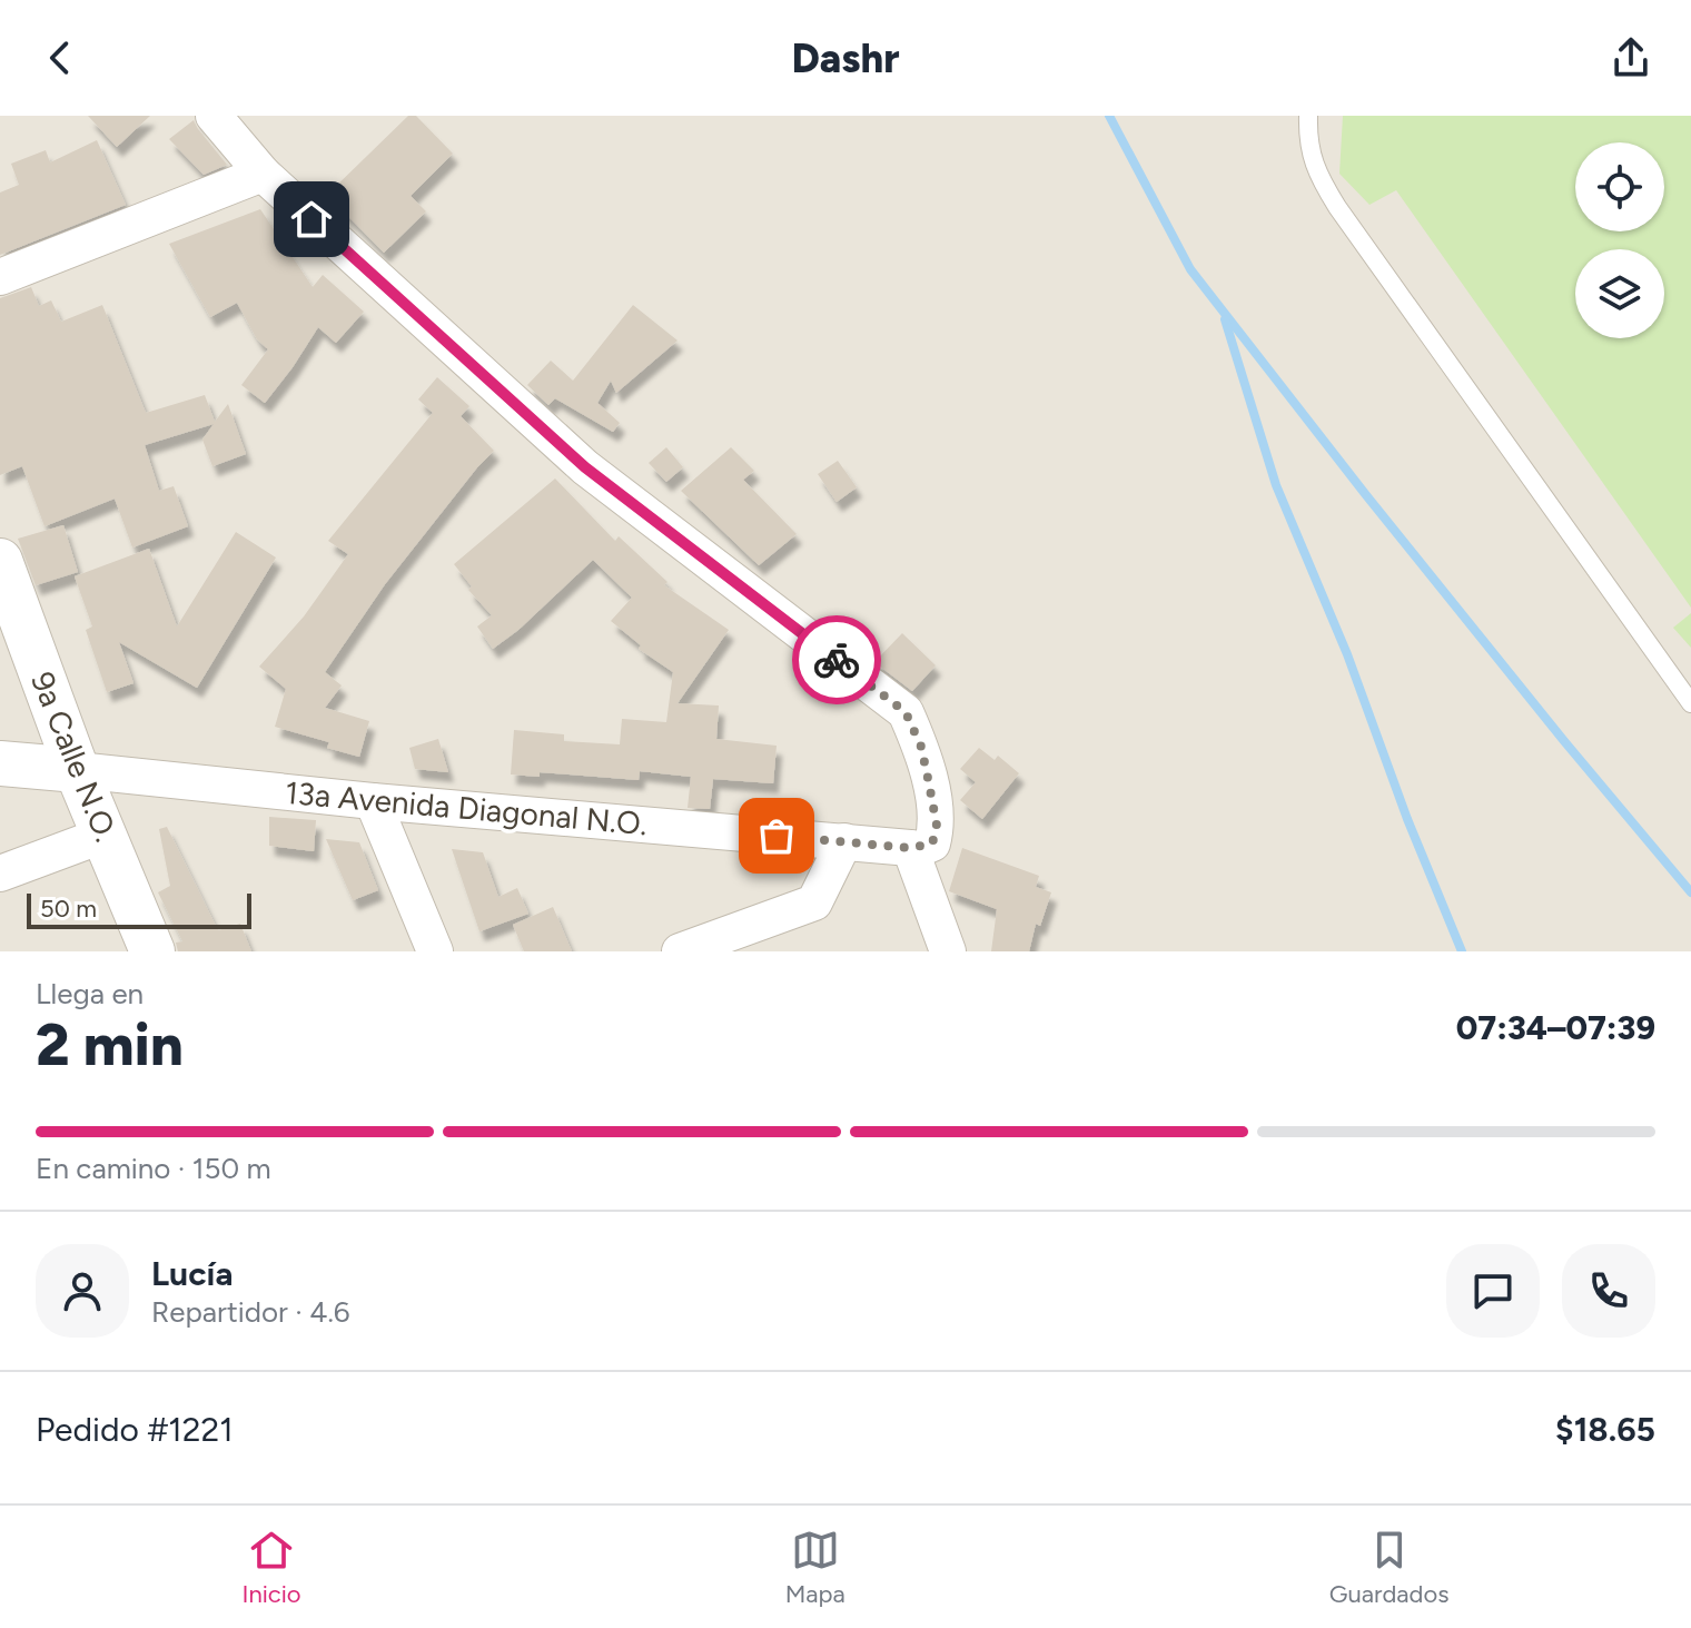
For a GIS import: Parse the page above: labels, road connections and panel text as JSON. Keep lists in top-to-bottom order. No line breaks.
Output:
{"streets":{"street":["9a Calle N.O.","13a Avenida Diagonal N.O."]},"crossings":[["9a Calle N.O.","13a Avenida Diagonal N.O."]],"scale_bar":"50 m","page":{"header":"Dashr","scale":"50 m","heading":["2 min","Llega en","07:34–07:39"],"panel":["Lucía","Repartidor · 4.6","Pedido #1221","$18.65"],"bar":"En camino · 150 m","tabs":["Inicio","Mapa","Guardados"]}}
